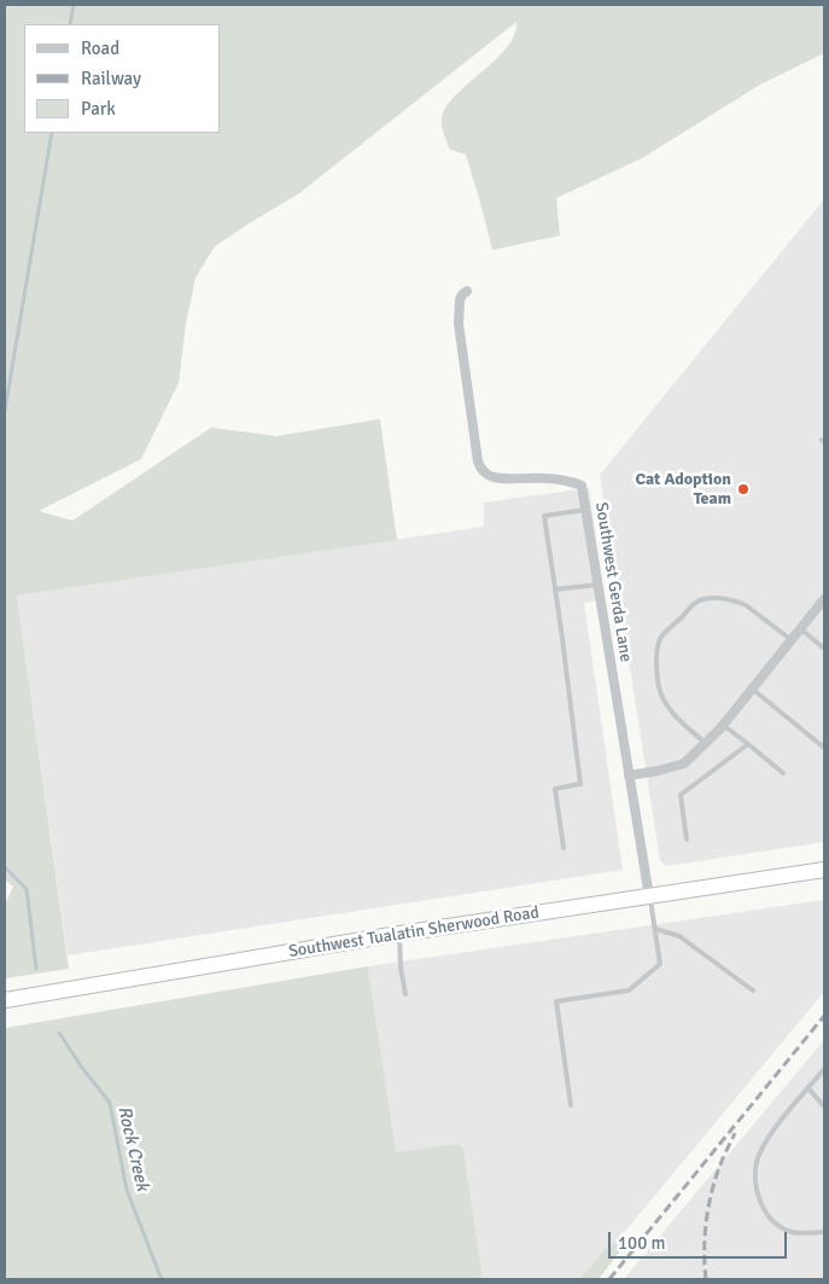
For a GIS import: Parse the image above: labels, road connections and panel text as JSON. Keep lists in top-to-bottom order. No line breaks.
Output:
{"streets":{"highway":["Southwest Tualatin Sherwood Road"],"street":["Southwest Gerda Lane"]},"crossings":[["Southwest Gerda Lane","Southwest Tualatin Sherwood Road"]],"water":["Rock Creek"],"places":["Cat Adoption Team"],"legend":["Road","Railway","Park"],"scale_bar":"100 m"}
